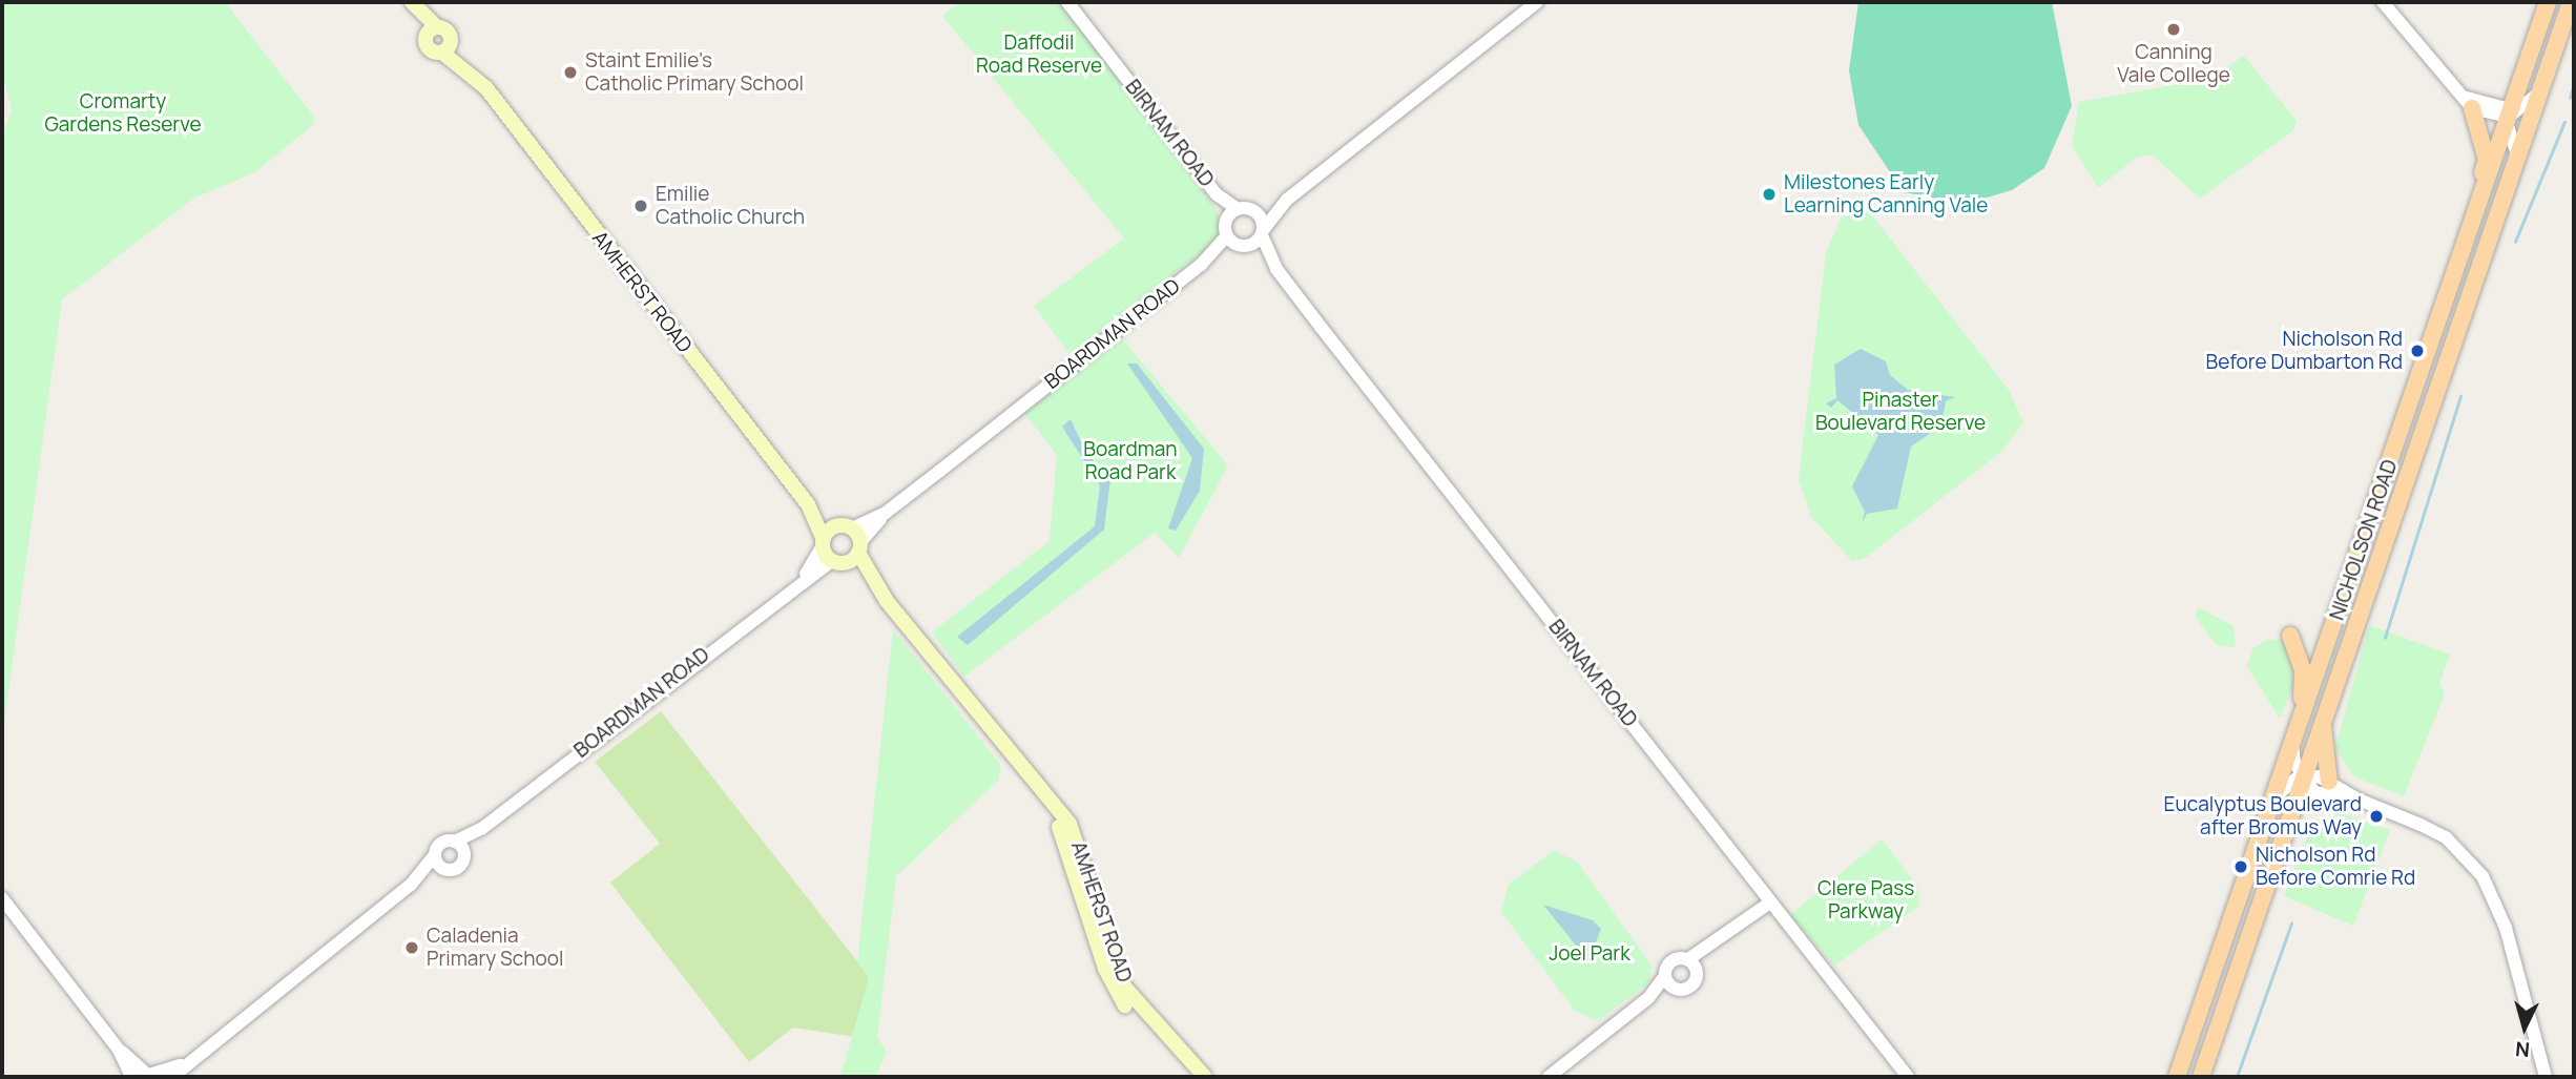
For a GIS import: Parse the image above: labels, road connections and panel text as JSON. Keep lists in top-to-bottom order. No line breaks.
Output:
{"streets":{"main road":["AMHERST ROAD","BOARDMAN ROAD","NICHOLSON ROAD"],"street":["BIRNAM ROAD"]},"crossings":[["BIRNAM ROAD","BOARDMAN ROAD"],["AMHERST ROAD","BOARDMAN ROAD"]],"parks":["Daffodil Road Reserve","Cromarty Gardens Reserve","Pinaster Boulevard Reserve","Boardman Road Park","Clere Pass Parkway","Joel Park"],"places":["Canning Vale College","Staint Emilie's Catholic Primary School","Milestones Early Learning Canning Vale","Emilie Catholic Church","Nicholson Rd Before Dumbarton Rd","Eucalyptus Boulevard after Bromus Way","Nicholson Rd Before Comrie Rd","Caladenia Primary School"],"north":"bottom"}
